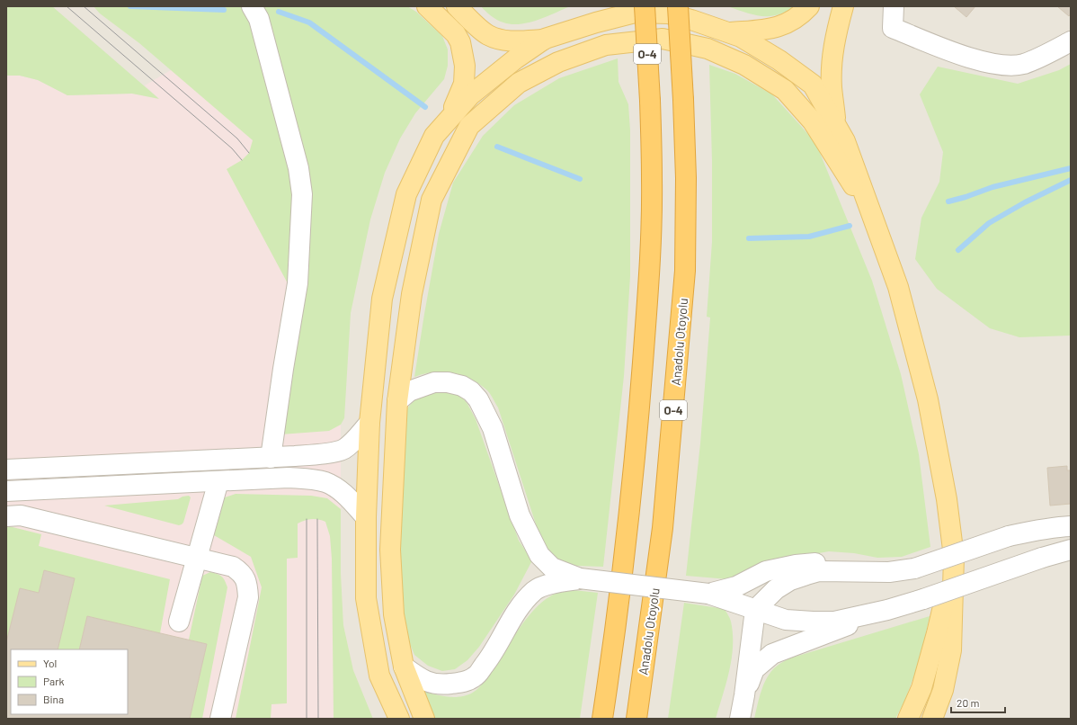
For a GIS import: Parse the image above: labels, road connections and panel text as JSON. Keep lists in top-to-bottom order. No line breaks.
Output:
{"streets":{"highway":["O-4","Anadolu Otoyolu"]},"legend":["Yol","Park","Bina"],"scale_bar":"20 m"}
